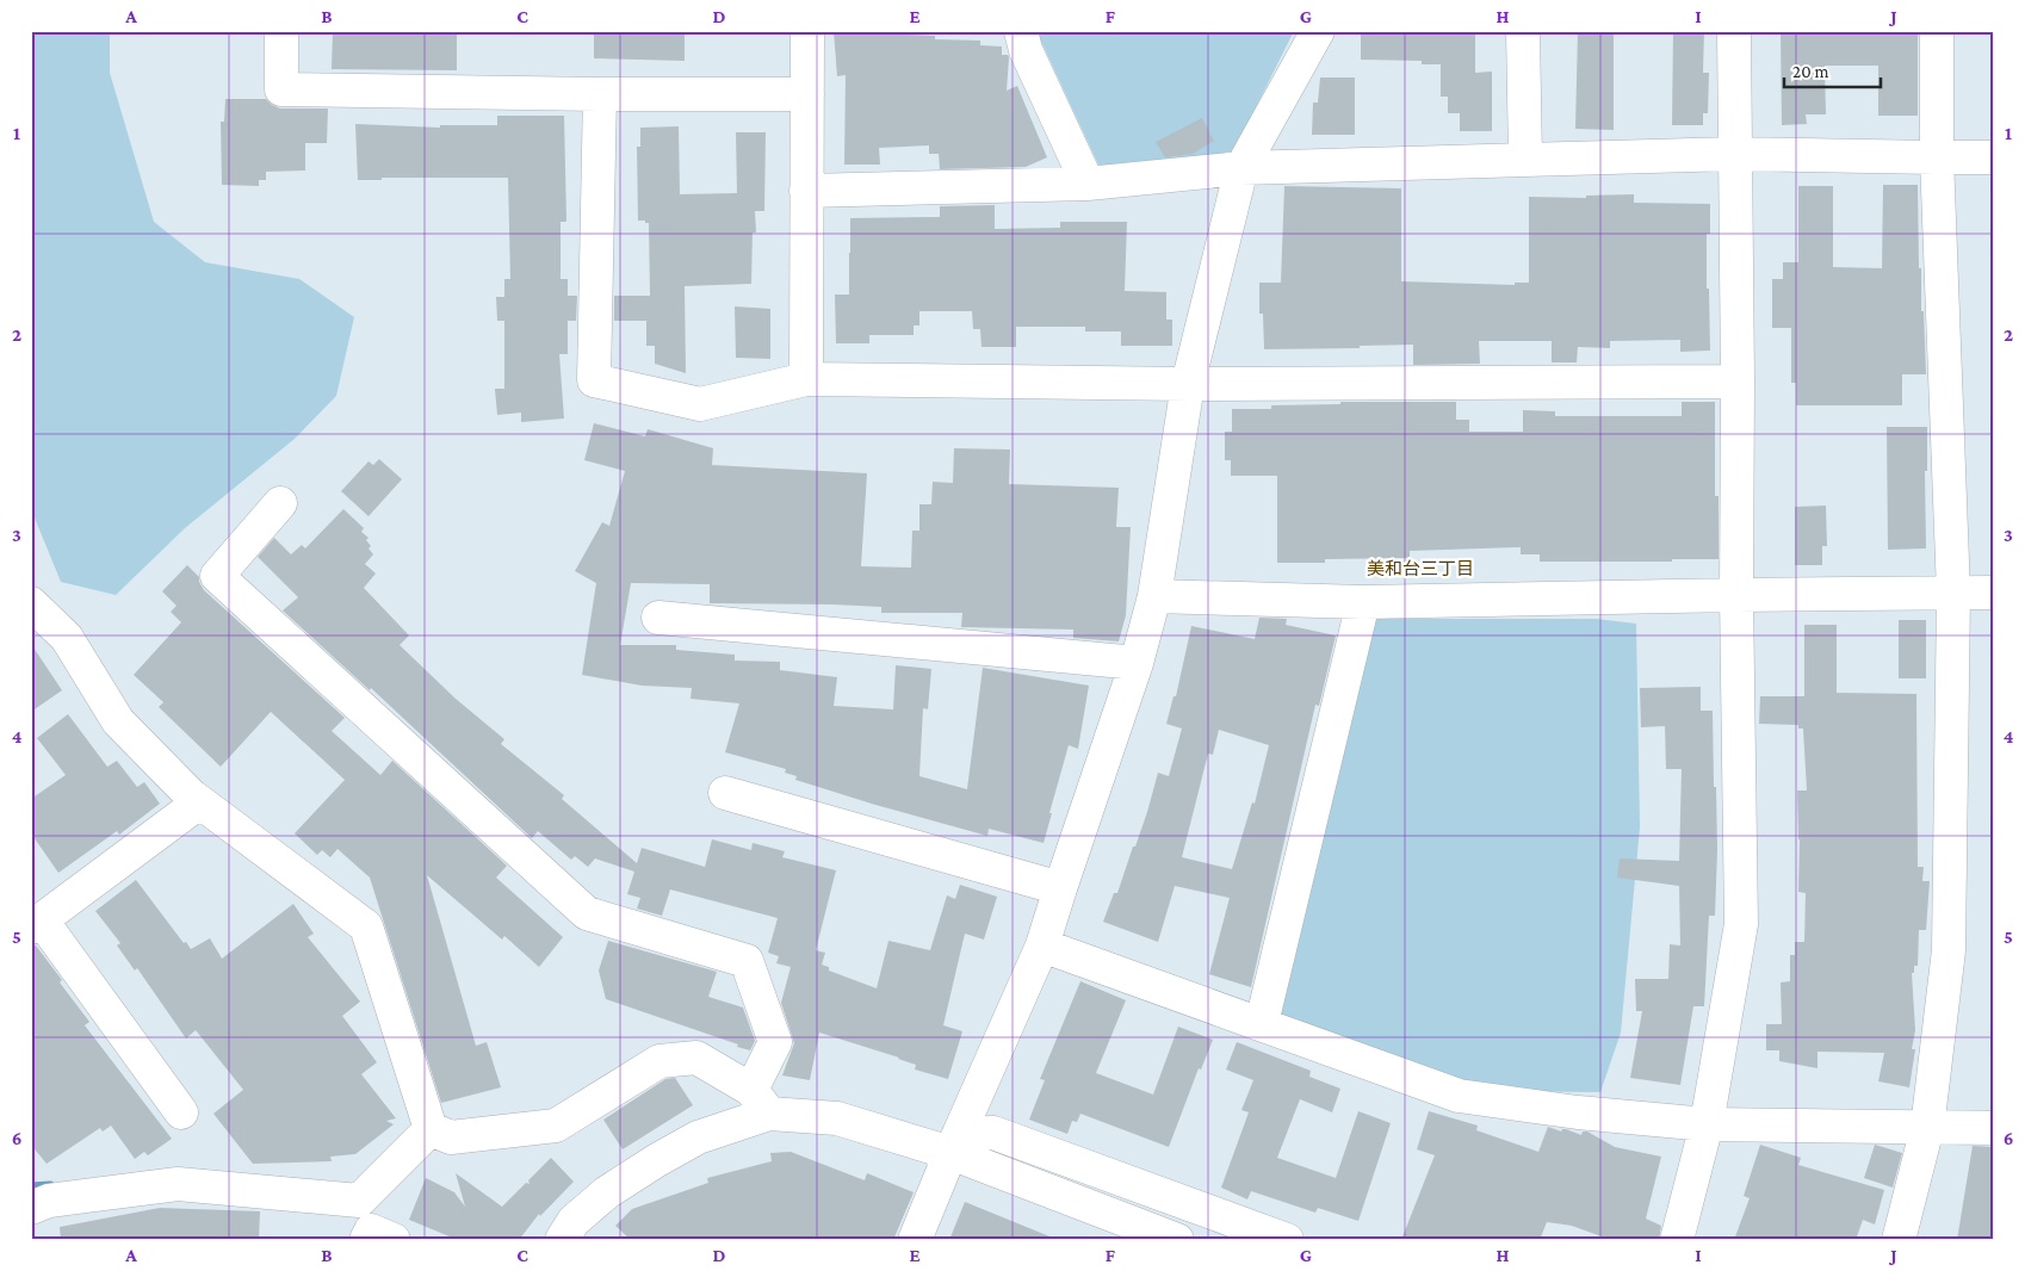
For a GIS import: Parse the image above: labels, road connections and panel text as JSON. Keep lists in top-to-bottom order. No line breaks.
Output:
{"districts":["美和台三丁目"],"scale_bar":"20 m","grid":{"columns":["A","B","C","D","E","F","G","H","I","J"],"rows":["1","2","3","4","5","6"]}}
